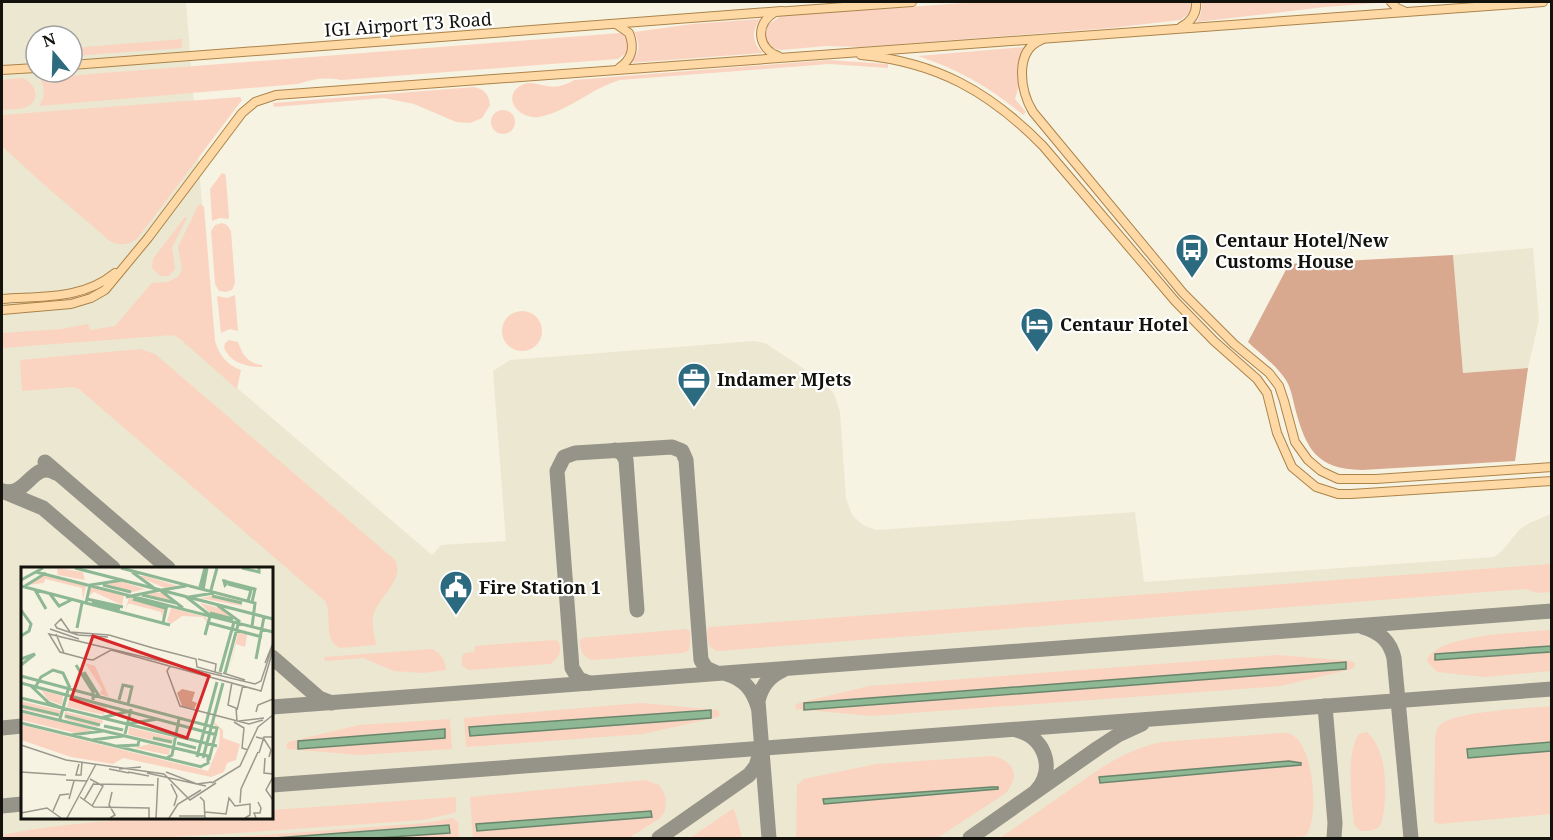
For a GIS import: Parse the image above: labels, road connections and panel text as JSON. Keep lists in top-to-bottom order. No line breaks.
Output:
{"streets":{"main road":["IGI Airport T3 Road"]},"places":{"bus stop":["Centaur Hotel/New Customs House"],"hotel":["Centaur Hotel"],"office":["Indamer MJets"],"public building":["Fire Station 1"]},"north":"top"}
